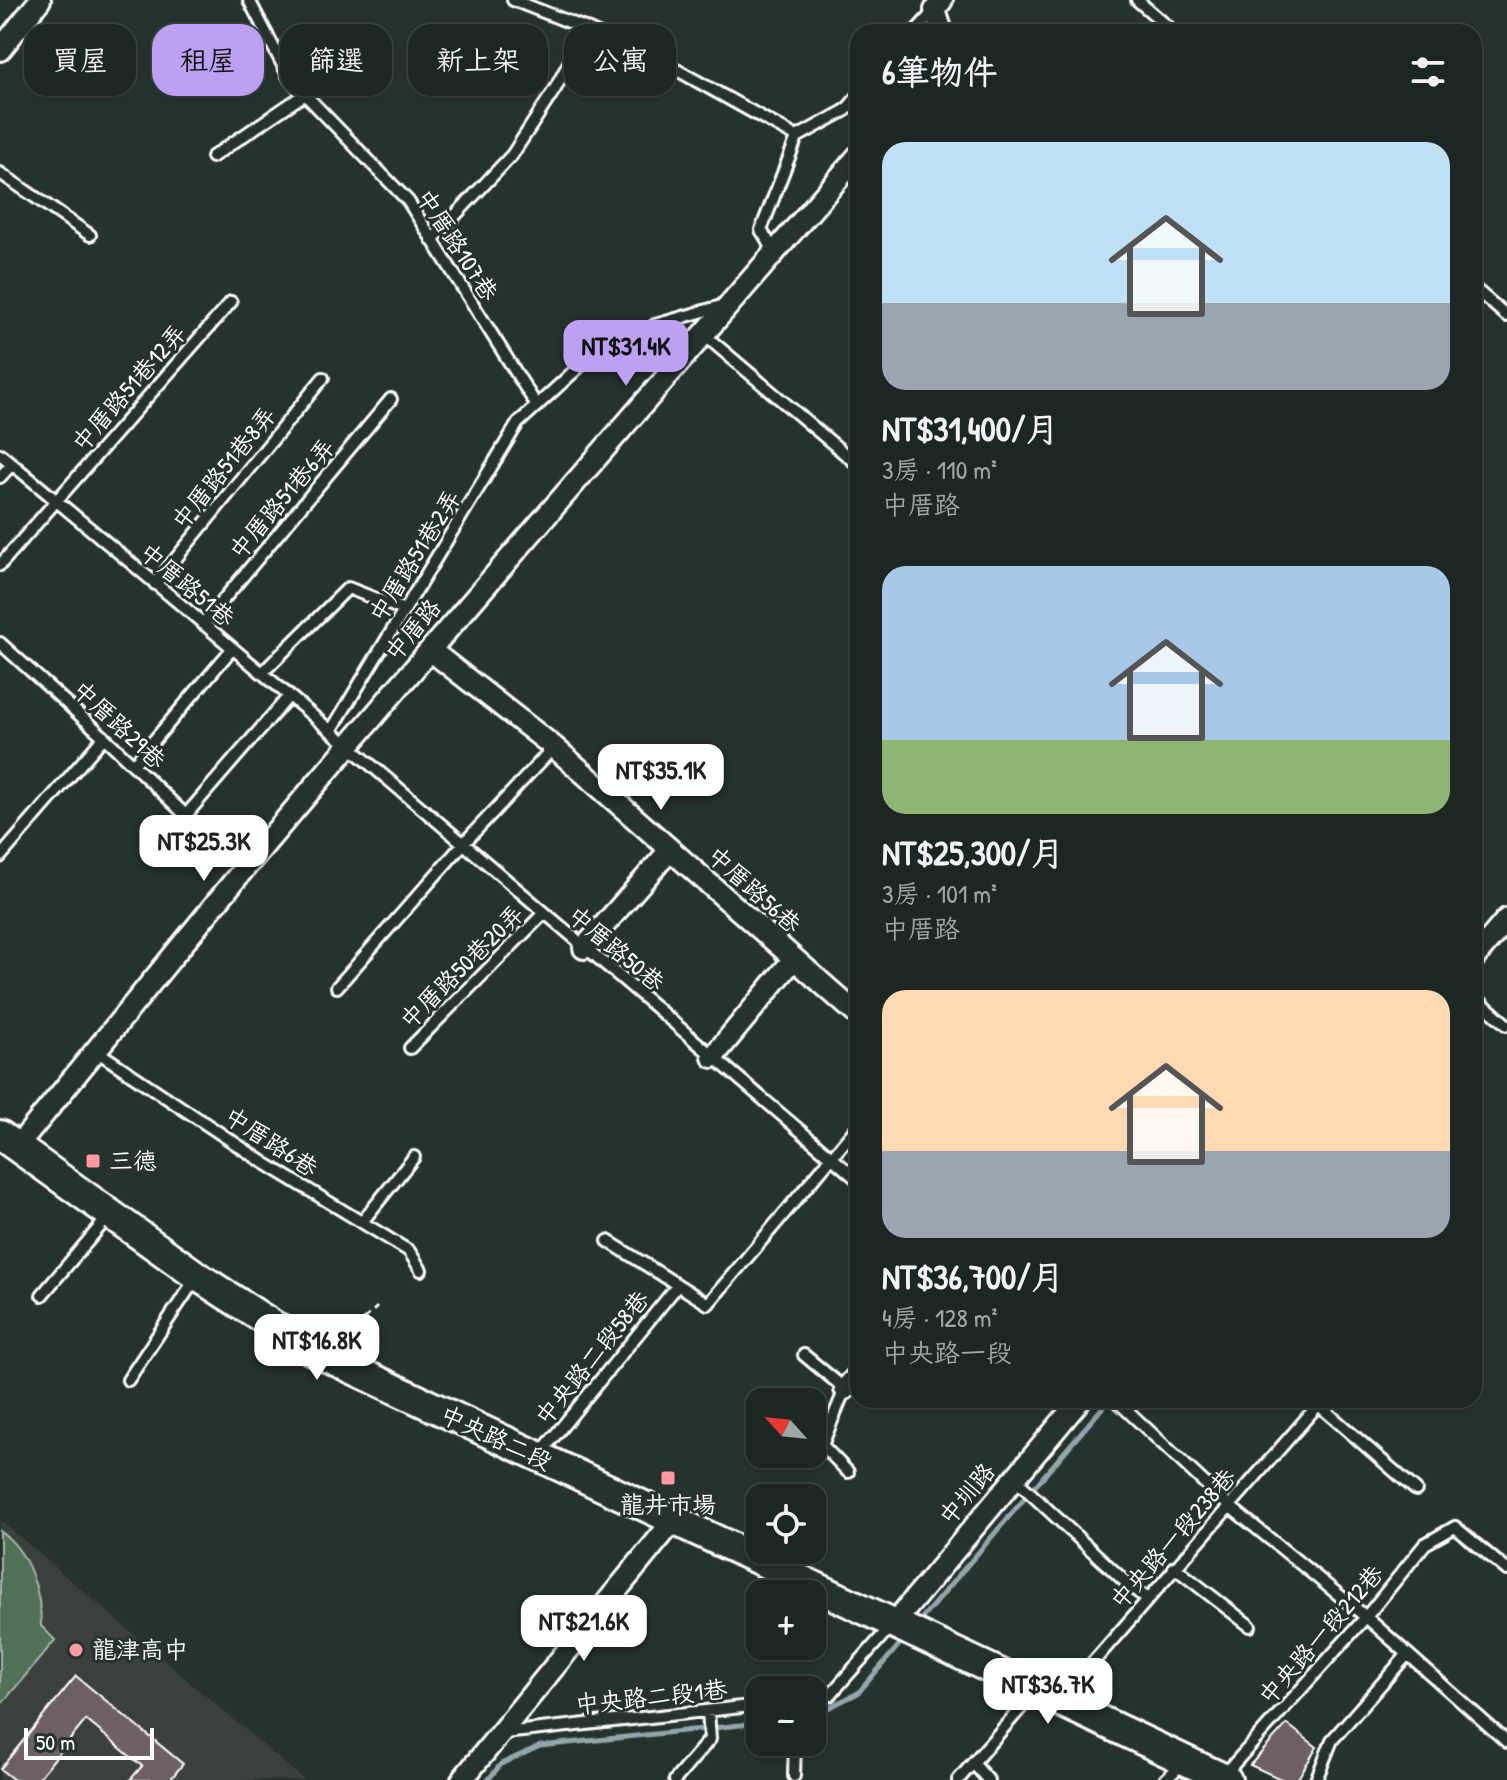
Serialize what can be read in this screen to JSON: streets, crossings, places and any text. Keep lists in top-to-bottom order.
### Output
{
  "streets": {
    "street": [
      "中厝路",
      "中厝路56巷",
      "中央路二段",
      "中圳路"
    ],
    "lane": [
      "中厝路107巷",
      "中厝路51巷12弄",
      "中厝路51巷8弄",
      "中厝路51巷6弄",
      "中厝路51巷2弄",
      "中厝路51巷",
      "中厝路29巷",
      "中厝路50巷",
      "中厝路50巷20弄",
      "中厝路6巷",
      "中央路二段58巷",
      "中央路一段238巷",
      "中央路一段212巷",
      "中央路二段1巷"
    ]
  },
  "crossings": [
    ["中厝路107巷", "中厝路51巷2弄"],
    ["中厝路51巷12弄", "中厝路51巷"],
    ["中厝路51巷8弄", "中厝路51巷"],
    ["中厝路51巷6弄", "中厝路51巷"],
    ["中厝路51巷2弄", "中厝路51巷"],
    ["中厝路51巷2弄", "中厝路"],
    ["中厝路51巷", "中厝路"],
    ["中厝路51巷", "中厝路50巷"],
    ["中厝路", "中厝路29巷"],
    ["中厝路", "中厝路56巷"],
    ["中厝路", "中厝路50巷"],
    ["中厝路", "中厝路6巷"],
    ["中厝路", "中央路二段"],
    ["中厝路50巷", "中厝路50巷20弄"],
    ["中央路二段58巷", "中央路二段"],
    ["中央路二段", "中圳路"],
    ["中央路二段", "中央路一段238巷"],
    ["中央路二段", "中央路一段212巷"]
  ],
  "places": {
    "transit": ["三德", "龍井市場"],
    "other": ["龍津高中"]
  },
  "scale_bar": "50 m",
  "north": "top left",
  "page": {
    "chip": [
      "買屋",
      "租屋",
      "篩選",
      "新上架",
      "公寓"
    ],
    "heading": "6筆物件",
    "list": [
      {
        "name": "NT$31,400/月",
        "note": "3房 · 110 m² · 中厝路"
      },
      {
        "name": "NT$25,300/月",
        "note": "3房 · 101 m² · 中厝路"
      },
      {
        "name": "NT$36,700/月",
        "note": "4房 · 128 m² · 中央路一段"
      }
    ],
    "price": [
      "NT$31.4K",
      "NT$35.1K",
      "NT$25.3K",
      "NT$16.8K",
      "NT$21.6K",
      "NT$36.7K"
    ],
    "map_buttons": ["+", "−"],
    "scale": "50 m"
  }
}
